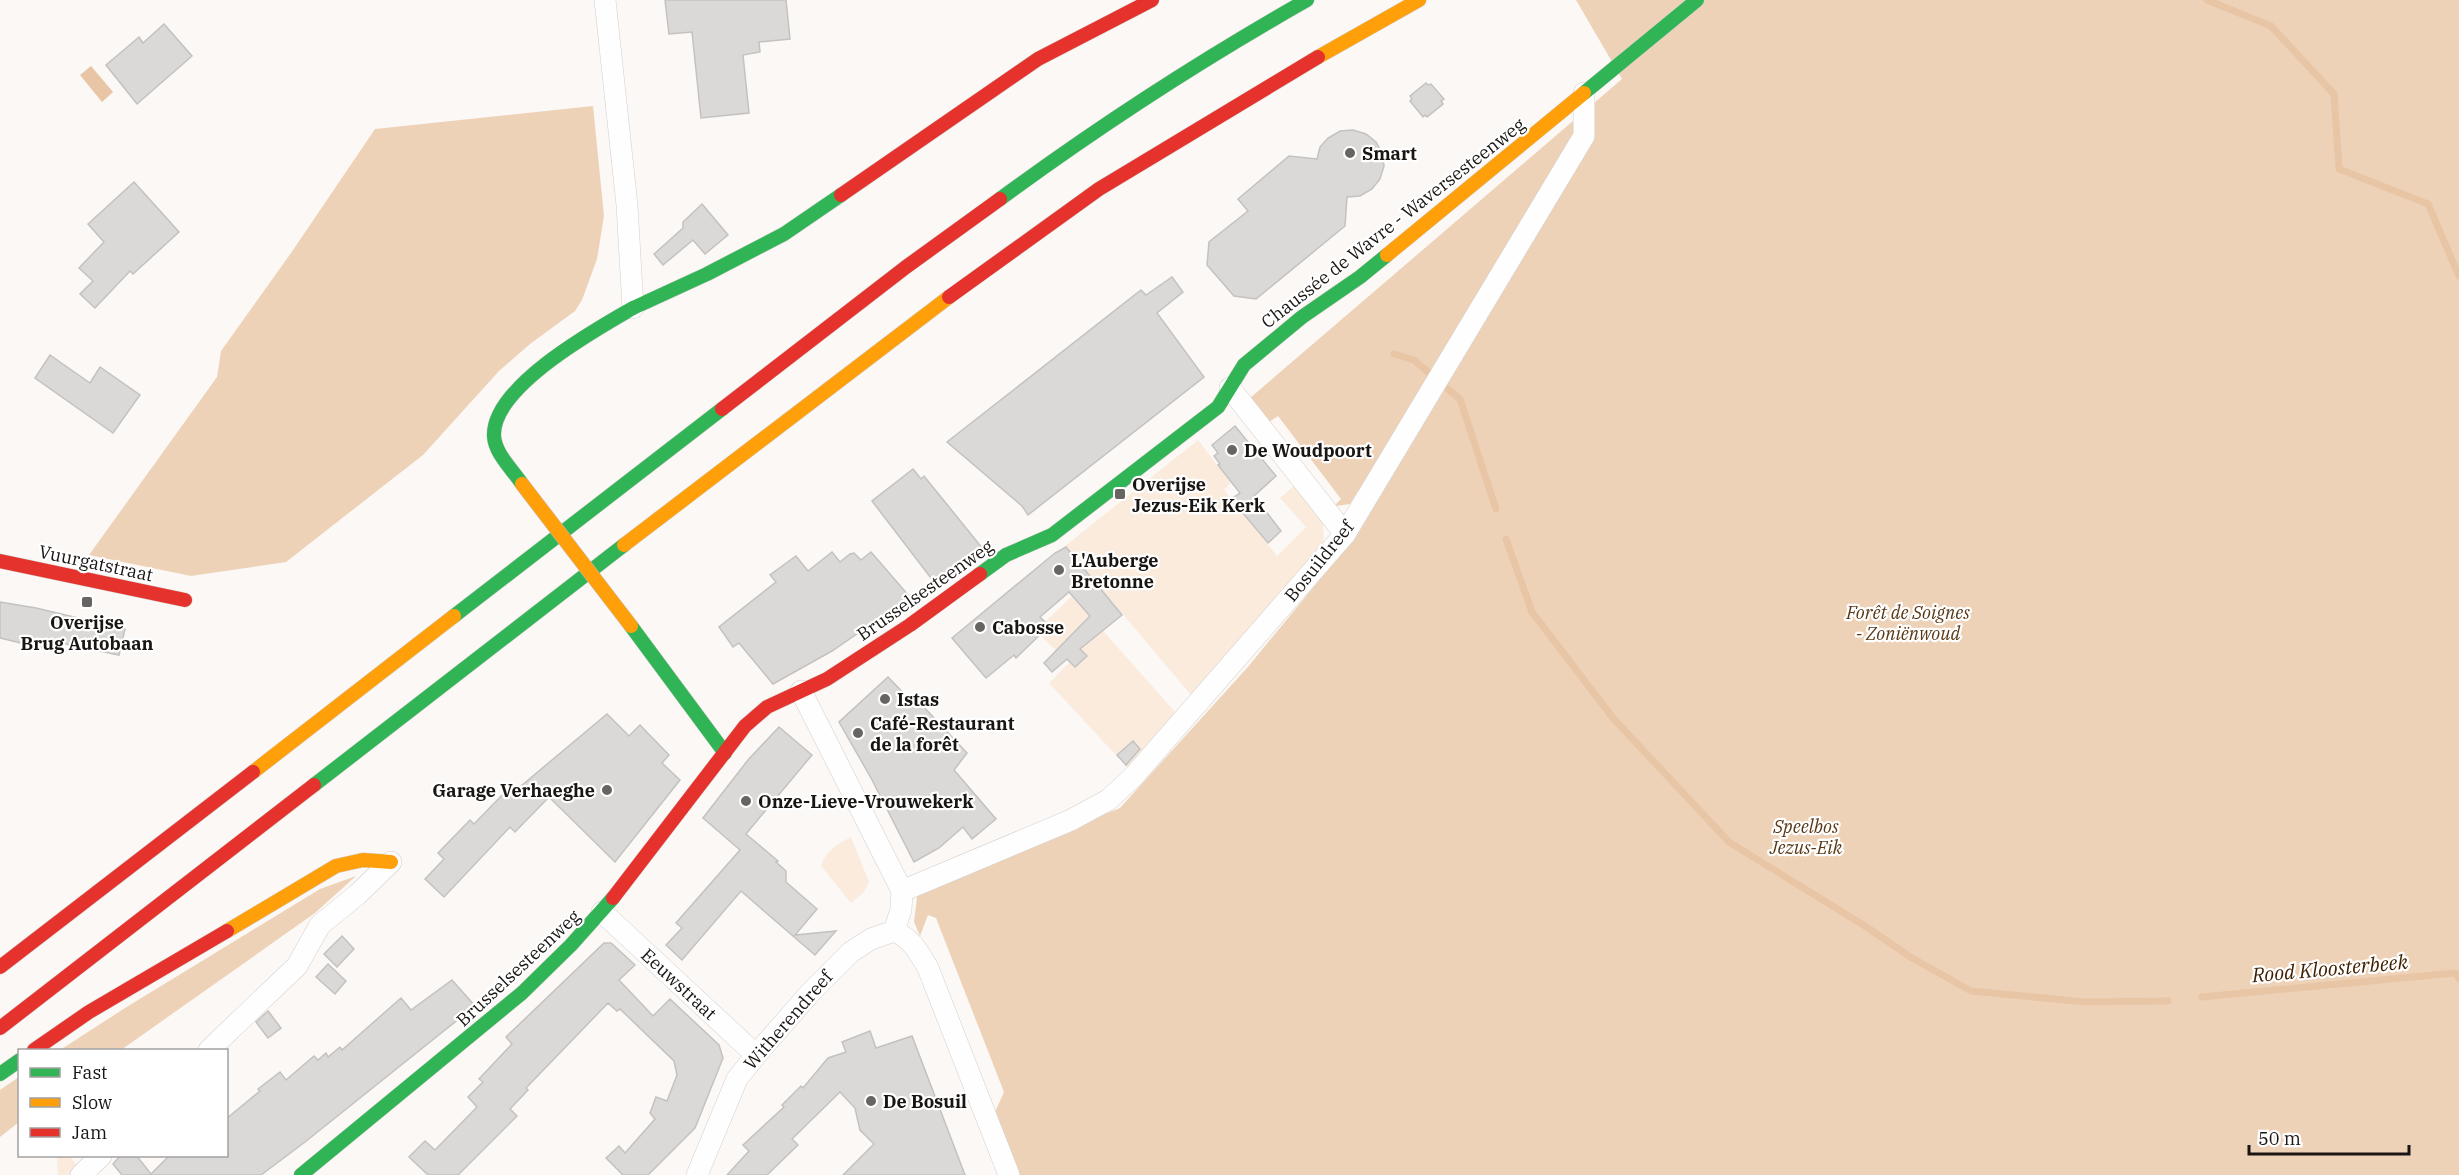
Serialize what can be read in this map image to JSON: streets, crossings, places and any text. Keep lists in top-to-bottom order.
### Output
{
  "streets": {
    "main road": ["Chaussée de Wavre - Waversesteenweg", "Vuurgatstraat", "Brusselsesteenweg"],
    "street": ["Bosuildreef", "Eeuwstraat", "Witherendreef"]
  },
  "crossings": [
    ["Chaussée de Wavre - Waversesteenweg", "Bosuildreef"],
    ["Chaussée de Wavre - Waversesteenweg", "Brusselsesteenweg"],
    ["Brusselsesteenweg", "Eeuwstraat"],
    ["Eeuwstraat", "Witherendreef"]
  ],
  "water": ["Rood Kloosterbeek"],
  "parks": ["Forêt de Soignes - Zoniënwoud", "Speelbos Jezus-Eik"],
  "places": {
    "other": [
      "Smart",
      "De Woudpoort",
      "L'Auberge Bretonne",
      "Cabosse",
      "Istas",
      "Café-Restaurant de la forêt",
      "Garage Verhaeghe",
      "Onze-Lieve-Vrouwekerk",
      "De Bosuil"
    ],
    "transit": ["Overijse Jezus-Eik Kerk", "Overijse Brug Autobaan"]
  },
  "legend": ["Fast", "Slow", "Jam"],
  "scale_bar": "50 m"
}
